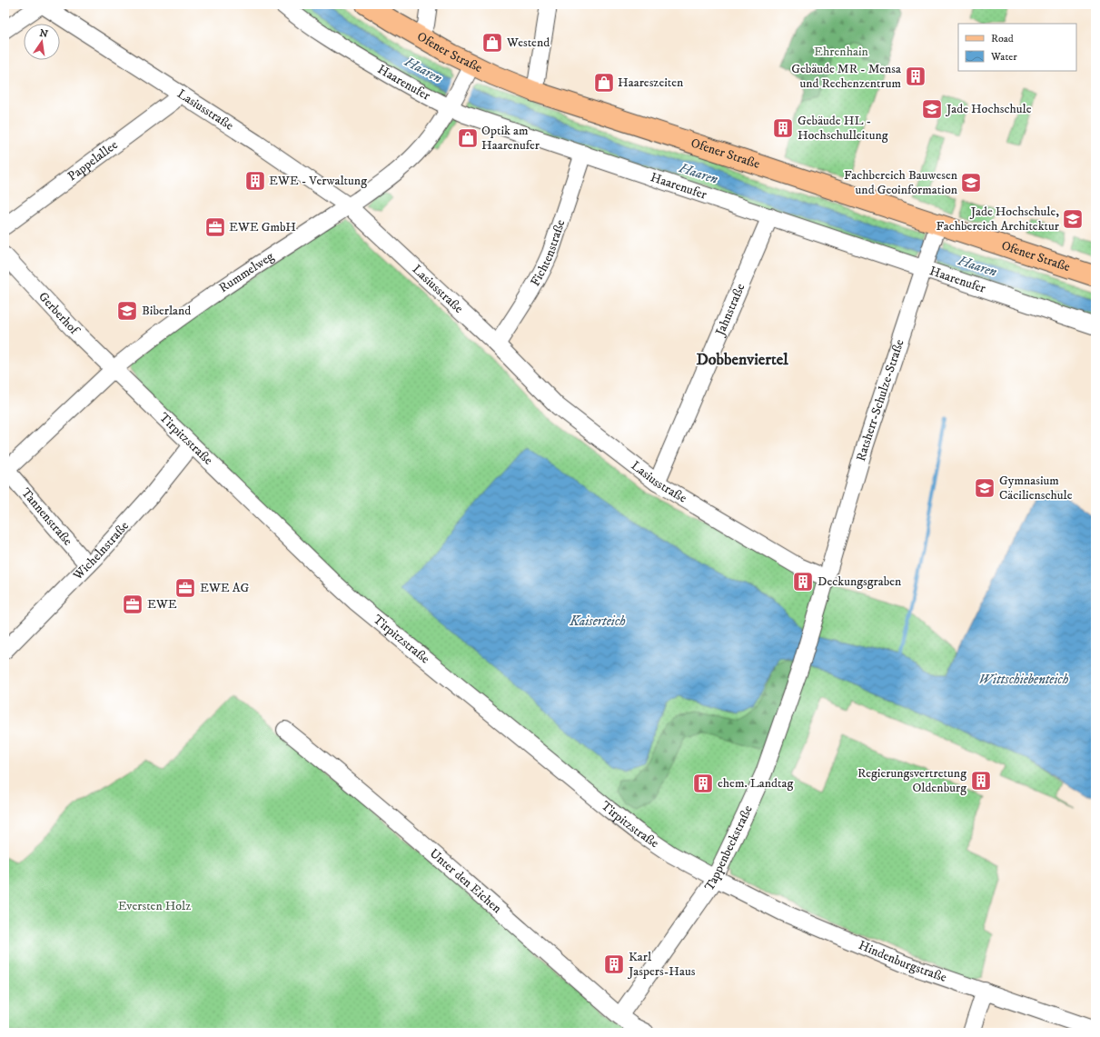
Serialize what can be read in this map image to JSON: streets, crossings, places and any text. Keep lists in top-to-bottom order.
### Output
{
  "streets": {
    "main road": ["Ofener Straße"],
    "street": [
      "Haarenufer",
      "Lasiusstraße",
      "Pappelallee",
      "Fichtenstraße",
      "Rummelweg",
      "Jahnstraße",
      "Gerberhof",
      "Ratsherr-Schulze-Straße",
      "Tirpitzstraße",
      "Tannenstraße",
      "Wichelnstraße",
      "Tappenbeckstraße",
      "Unter den Eichen",
      "Hindenburgstraße"
    ]
  },
  "crossings": [
    ["Ofener Straße", "Rummelweg"],
    ["Ofener Straße", "Ratsherr-Schulze-Straße"],
    ["Haarenufer", "Fichtenstraße"],
    ["Haarenufer", "Rummelweg"],
    ["Haarenufer", "Jahnstraße"],
    ["Haarenufer", "Ratsherr-Schulze-Straße"],
    ["Lasiusstraße", "Pappelallee"],
    ["Lasiusstraße", "Fichtenstraße"],
    ["Lasiusstraße", "Rummelweg"],
    ["Lasiusstraße", "Jahnstraße"],
    ["Lasiusstraße", "Ratsherr-Schulze-Straße"],
    ["Lasiusstraße", "Tappenbeckstraße"],
    ["Rummelweg", "Gerberhof"],
    ["Rummelweg", "Tirpitzstraße"],
    ["Rummelweg", "Tannenstraße"],
    ["Gerberhof", "Tirpitzstraße"],
    ["Ratsherr-Schulze-Straße", "Tappenbeckstraße"],
    ["Tirpitzstraße", "Wichelnstraße"],
    ["Tirpitzstraße", "Tappenbeckstraße"],
    ["Tirpitzstraße", "Hindenburgstraße"],
    ["Tannenstraße", "Wichelnstraße"],
    ["Tappenbeckstraße", "Unter den Eichen"],
    ["Tappenbeckstraße", "Hindenburgstraße"]
  ],
  "districts": ["Dobbenviertel"],
  "water": ["Haaren", "Kaiserteich", "Wittschiebenteich"],
  "parks": ["Ehrenhain", "Eversten Holz"],
  "places": {
    "shop": ["Westend", "Haareszeiten", "Optik am Haarenufer"],
    "building": [
      "Gebäude MR - Mensa und Rechenzentrum",
      "Gebäude HL - Hochschulleitung",
      "EWE - Verwaltung",
      "Deckungsgraben",
      "Regierungsvertretung Oldenburg",
      "ehem. Landtag",
      "Karl Jaspers-Haus"
    ],
    "school or university": [
      "Jade Hochschule",
      "Fachbereich Bauwesen und Geoinformation",
      "Jade Hochschule, Fachbereich Architektur",
      "Biberland",
      "Gymnasium Cäcilienschule"
    ],
    "office": ["EWE GmbH", "EWE AG", "EWE"]
  },
  "legend": ["Road", "Water"],
  "north": "top"
}
